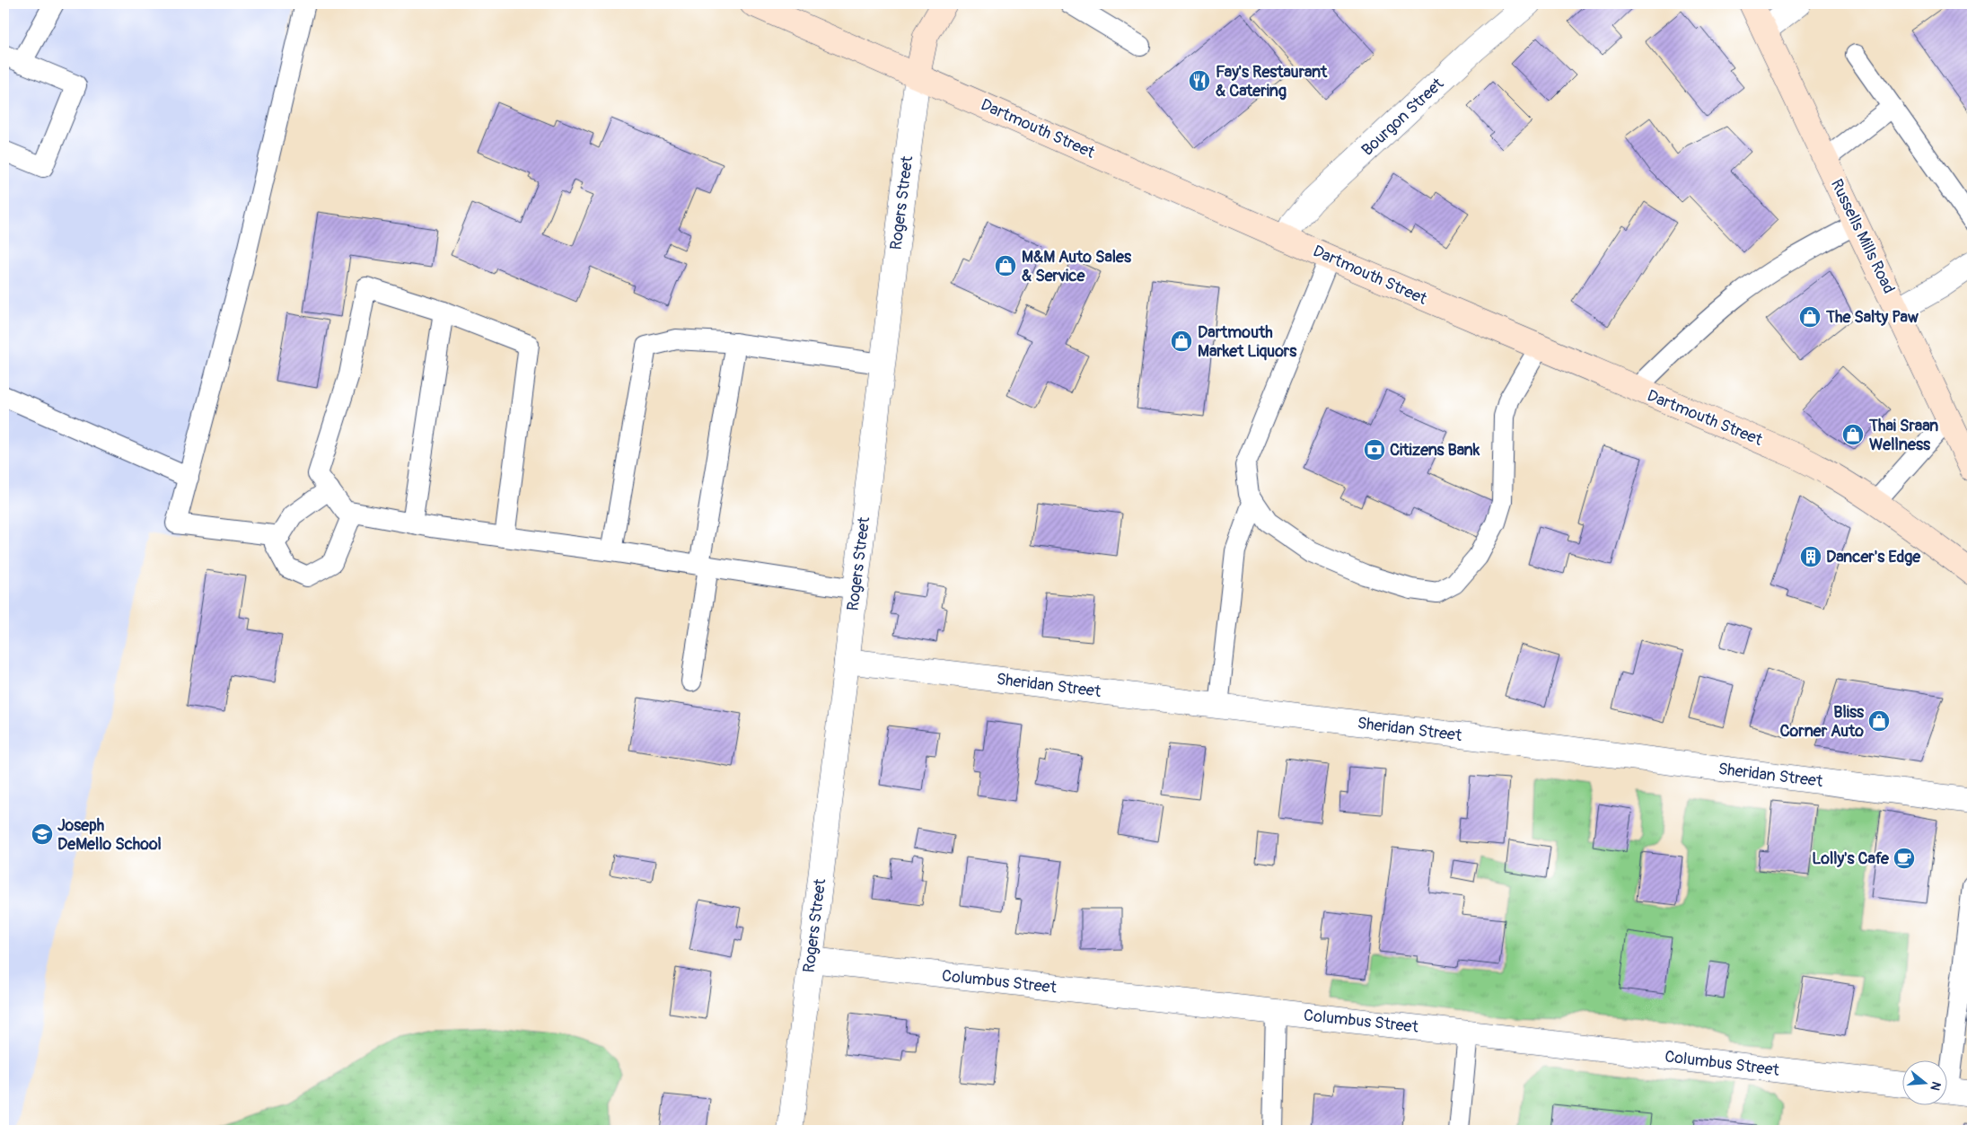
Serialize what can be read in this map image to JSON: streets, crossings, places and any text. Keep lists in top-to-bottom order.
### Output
{
  "streets": {
    "main road": ["Dartmouth Street", "Rogers Street", "Russells Mills Road"],
    "street": ["Bourgon Street", "Sheridan Street", "Columbus Street"]
  },
  "crossings": [
    ["Bourgon Street", "Dartmouth Street"],
    ["Dartmouth Street", "Rogers Street"],
    ["Rogers Street", "Sheridan Street"],
    ["Rogers Street", "Columbus Street"]
  ],
  "places": {
    "restaurant": ["Fay's Restaurant & Catering"],
    "shop": [
      "M&M Auto Sales & Service",
      "The Salty Paw",
      "Dartmouth Market Liquors",
      "Thai Sraan Wellness",
      "Bliss Corner Auto"
    ],
    "bank": ["Citizens Bank"],
    "building": ["Dancer's Edge"],
    "school or university": ["Joseph DeMello School"],
    "cafe": ["Lolly's Cafe"]
  },
  "north": "right"
}
